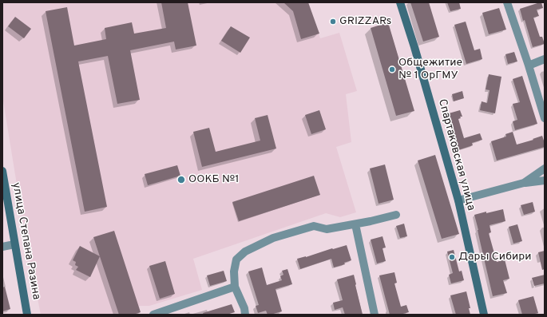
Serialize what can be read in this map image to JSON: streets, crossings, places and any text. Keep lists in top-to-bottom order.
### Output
{
  "streets": {
    "street": ["Спартаковская улица", "улица Степана Разина"]
  },
  "places": [
    "GRIZZARs",
    "Общежитие № 1 ОрГМУ",
    "ООКБ №1",
    "Дары Сибири"
  ]
}
